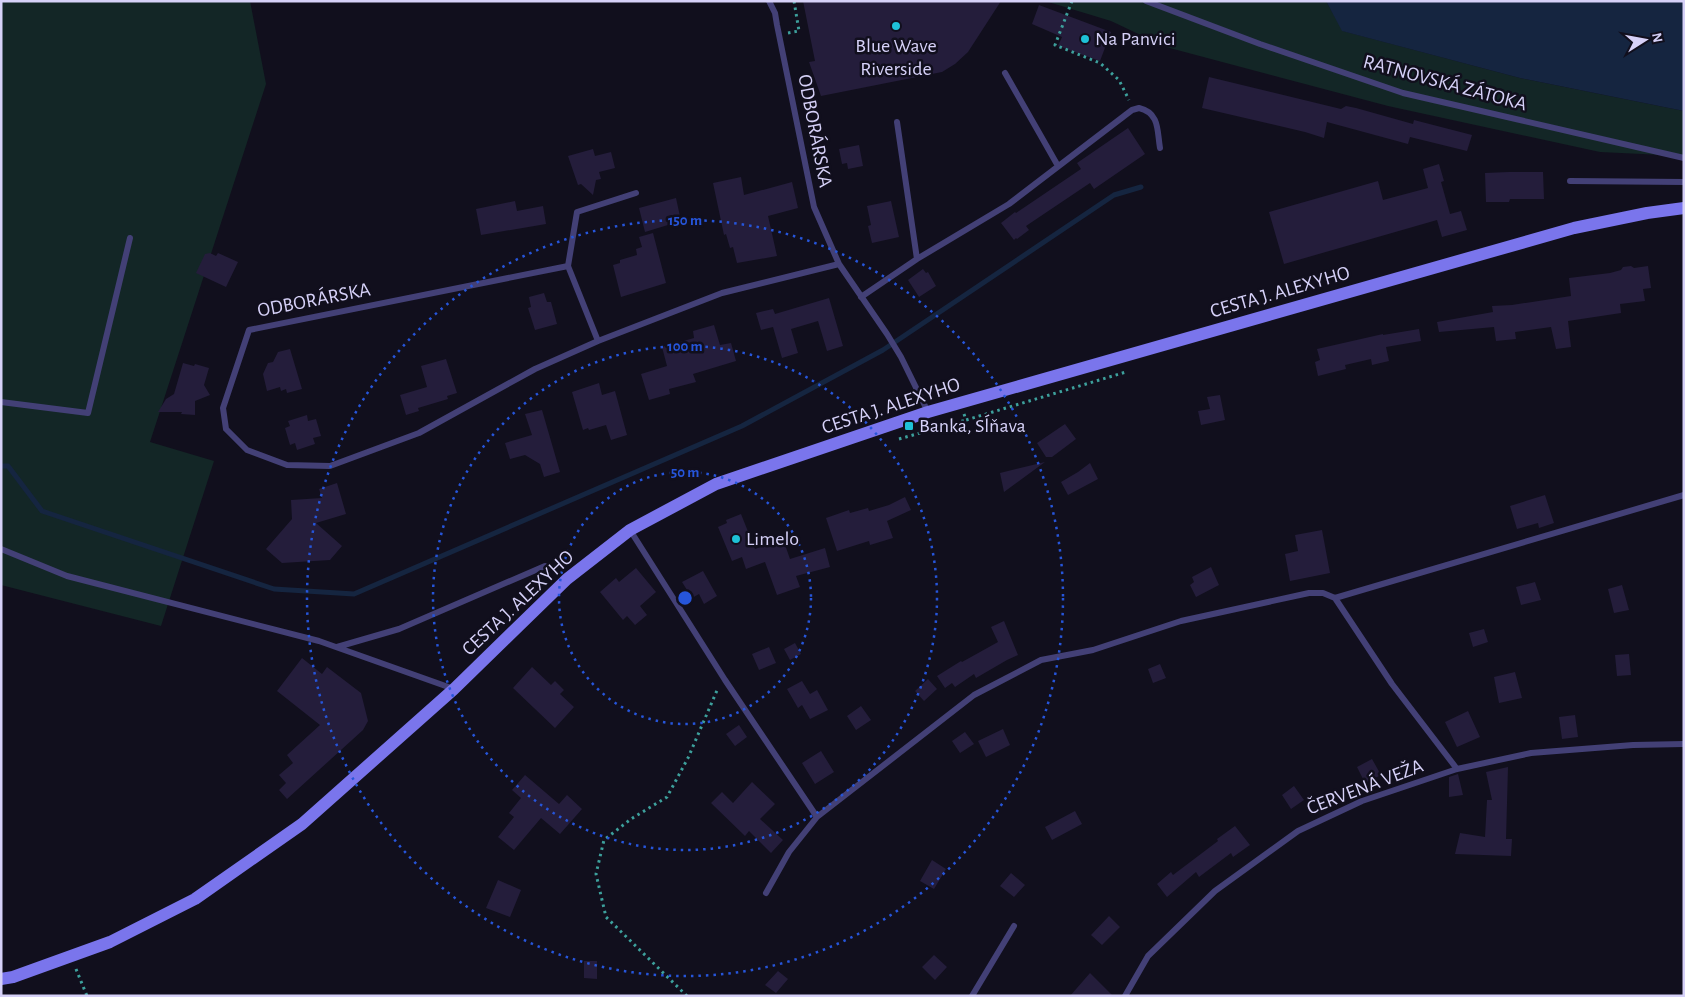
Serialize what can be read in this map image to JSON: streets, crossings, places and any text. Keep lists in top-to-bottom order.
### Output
{
  "streets": {
    "main road": ["CESTA J. ALEXYHO"],
    "lane": ["RATNOVSKÁ ZÁTOKA", "ODBORÁRSKA", "ČERVENÁ VEŽA"]
  },
  "crossings": [
    ["ODBORÁRSKA", "CESTA J. ALEXYHO"]
  ],
  "places": {
    "other": ["Blue Wave Riverside", "Na Panvici", "Limelo"],
    "transit": ["Banka, Sĺňava"]
  },
  "north": "right",
  "rings": ["150 m", "100 m", "50 m"]
}
